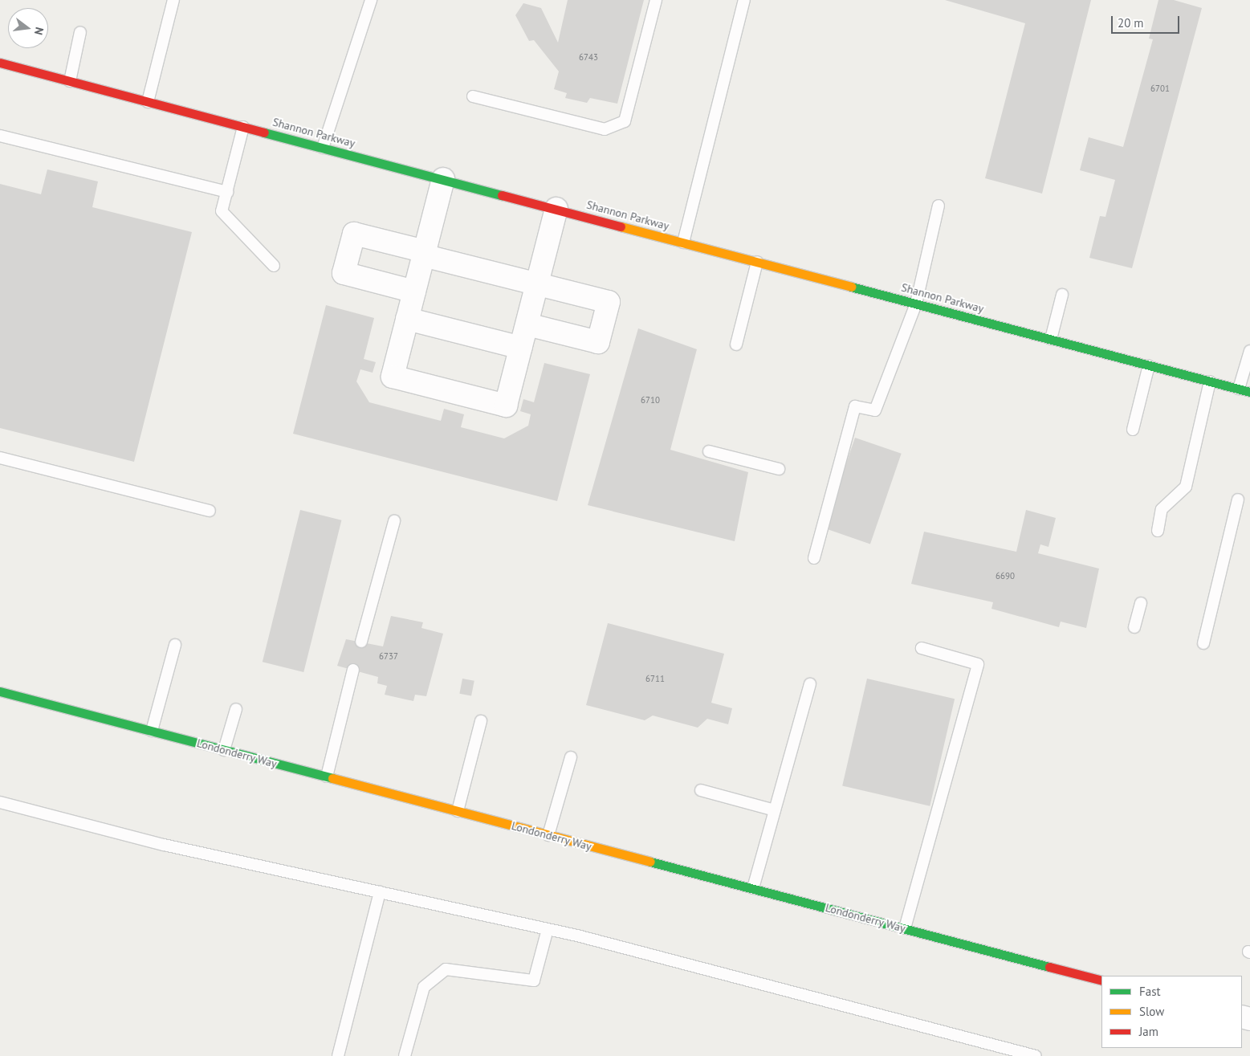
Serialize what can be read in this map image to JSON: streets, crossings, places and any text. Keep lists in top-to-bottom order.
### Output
{
  "streets": {
    "street": ["Shannon Parkway", "Londonderry Way"]
  },
  "house_numbers": [
    "6743",
    "6701",
    "6710",
    "6690",
    "6737",
    "6711"
  ],
  "legend": ["Fast", "Slow", "Jam"],
  "scale_bar": "20 m",
  "north": "right"
}
